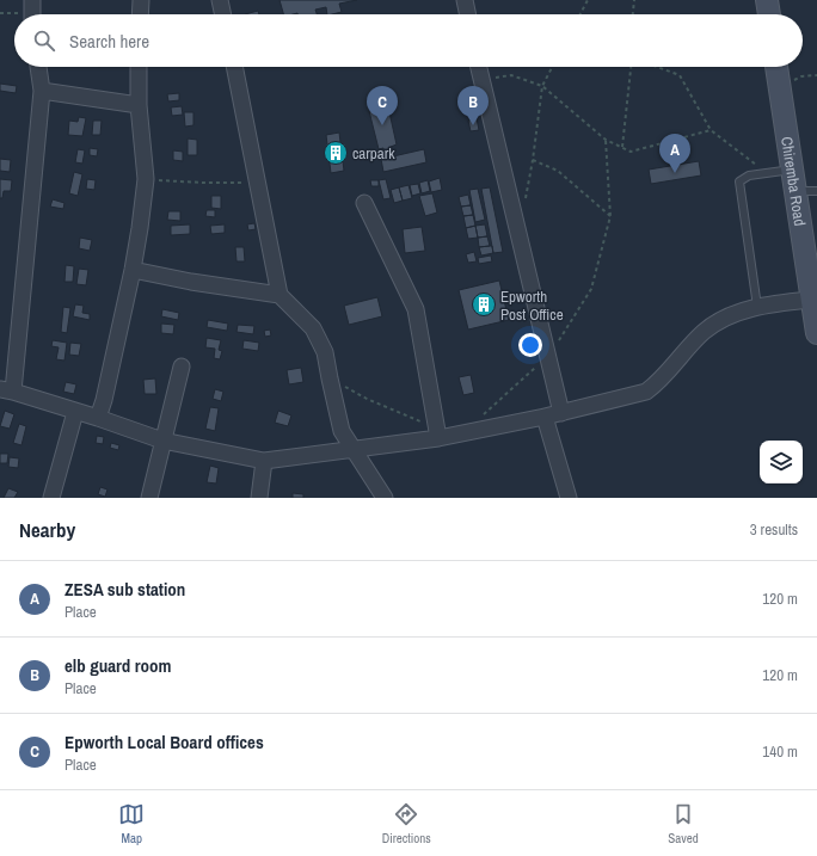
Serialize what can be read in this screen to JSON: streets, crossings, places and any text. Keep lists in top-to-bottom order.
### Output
{
  "streets": {
    "main road": ["Chiremba Road"]
  },
  "places": {
    "building": ["carpark", "Epworth Post Office"]
  },
  "page": {
    "search": "Search here",
    "pins": ["B", "C", "A"],
    "heading": ["Nearby", "3 results"],
    "list": [
      {
        "mark": "A",
        "name": "ZESA sub station",
        "note": "Place",
        "value": "120 m"
      },
      {
        "mark": "B",
        "name": "elb guard room",
        "note": "Place",
        "value": "120 m"
      },
      {
        "mark": "C",
        "name": "Epworth Local Board offices",
        "note": "Place",
        "value": "140 m"
      }
    ],
    "nav": ["Map", "Directions", "Saved"]
  }
}
